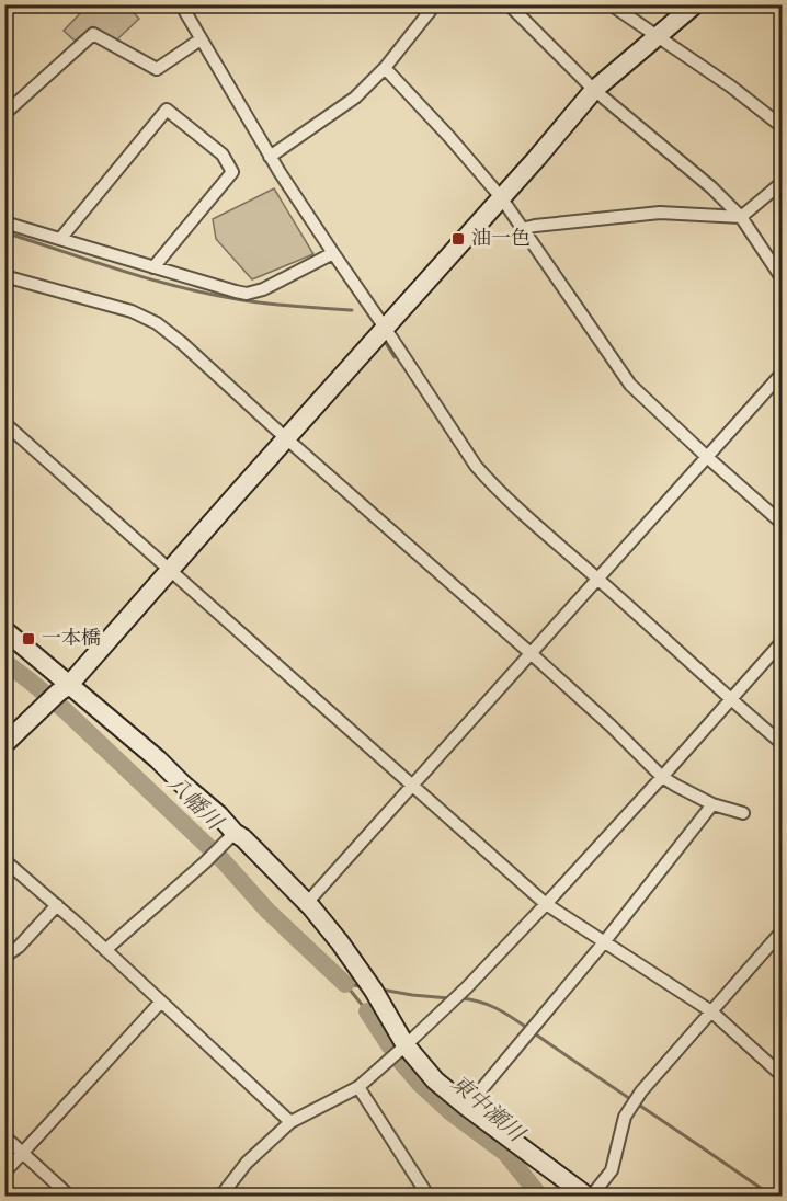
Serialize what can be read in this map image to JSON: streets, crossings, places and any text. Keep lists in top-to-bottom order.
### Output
{
  "water": ["八幡川", "東中瀬川"],
  "places": {
    "transit": ["油一色", "一本橋"]
  }
}
